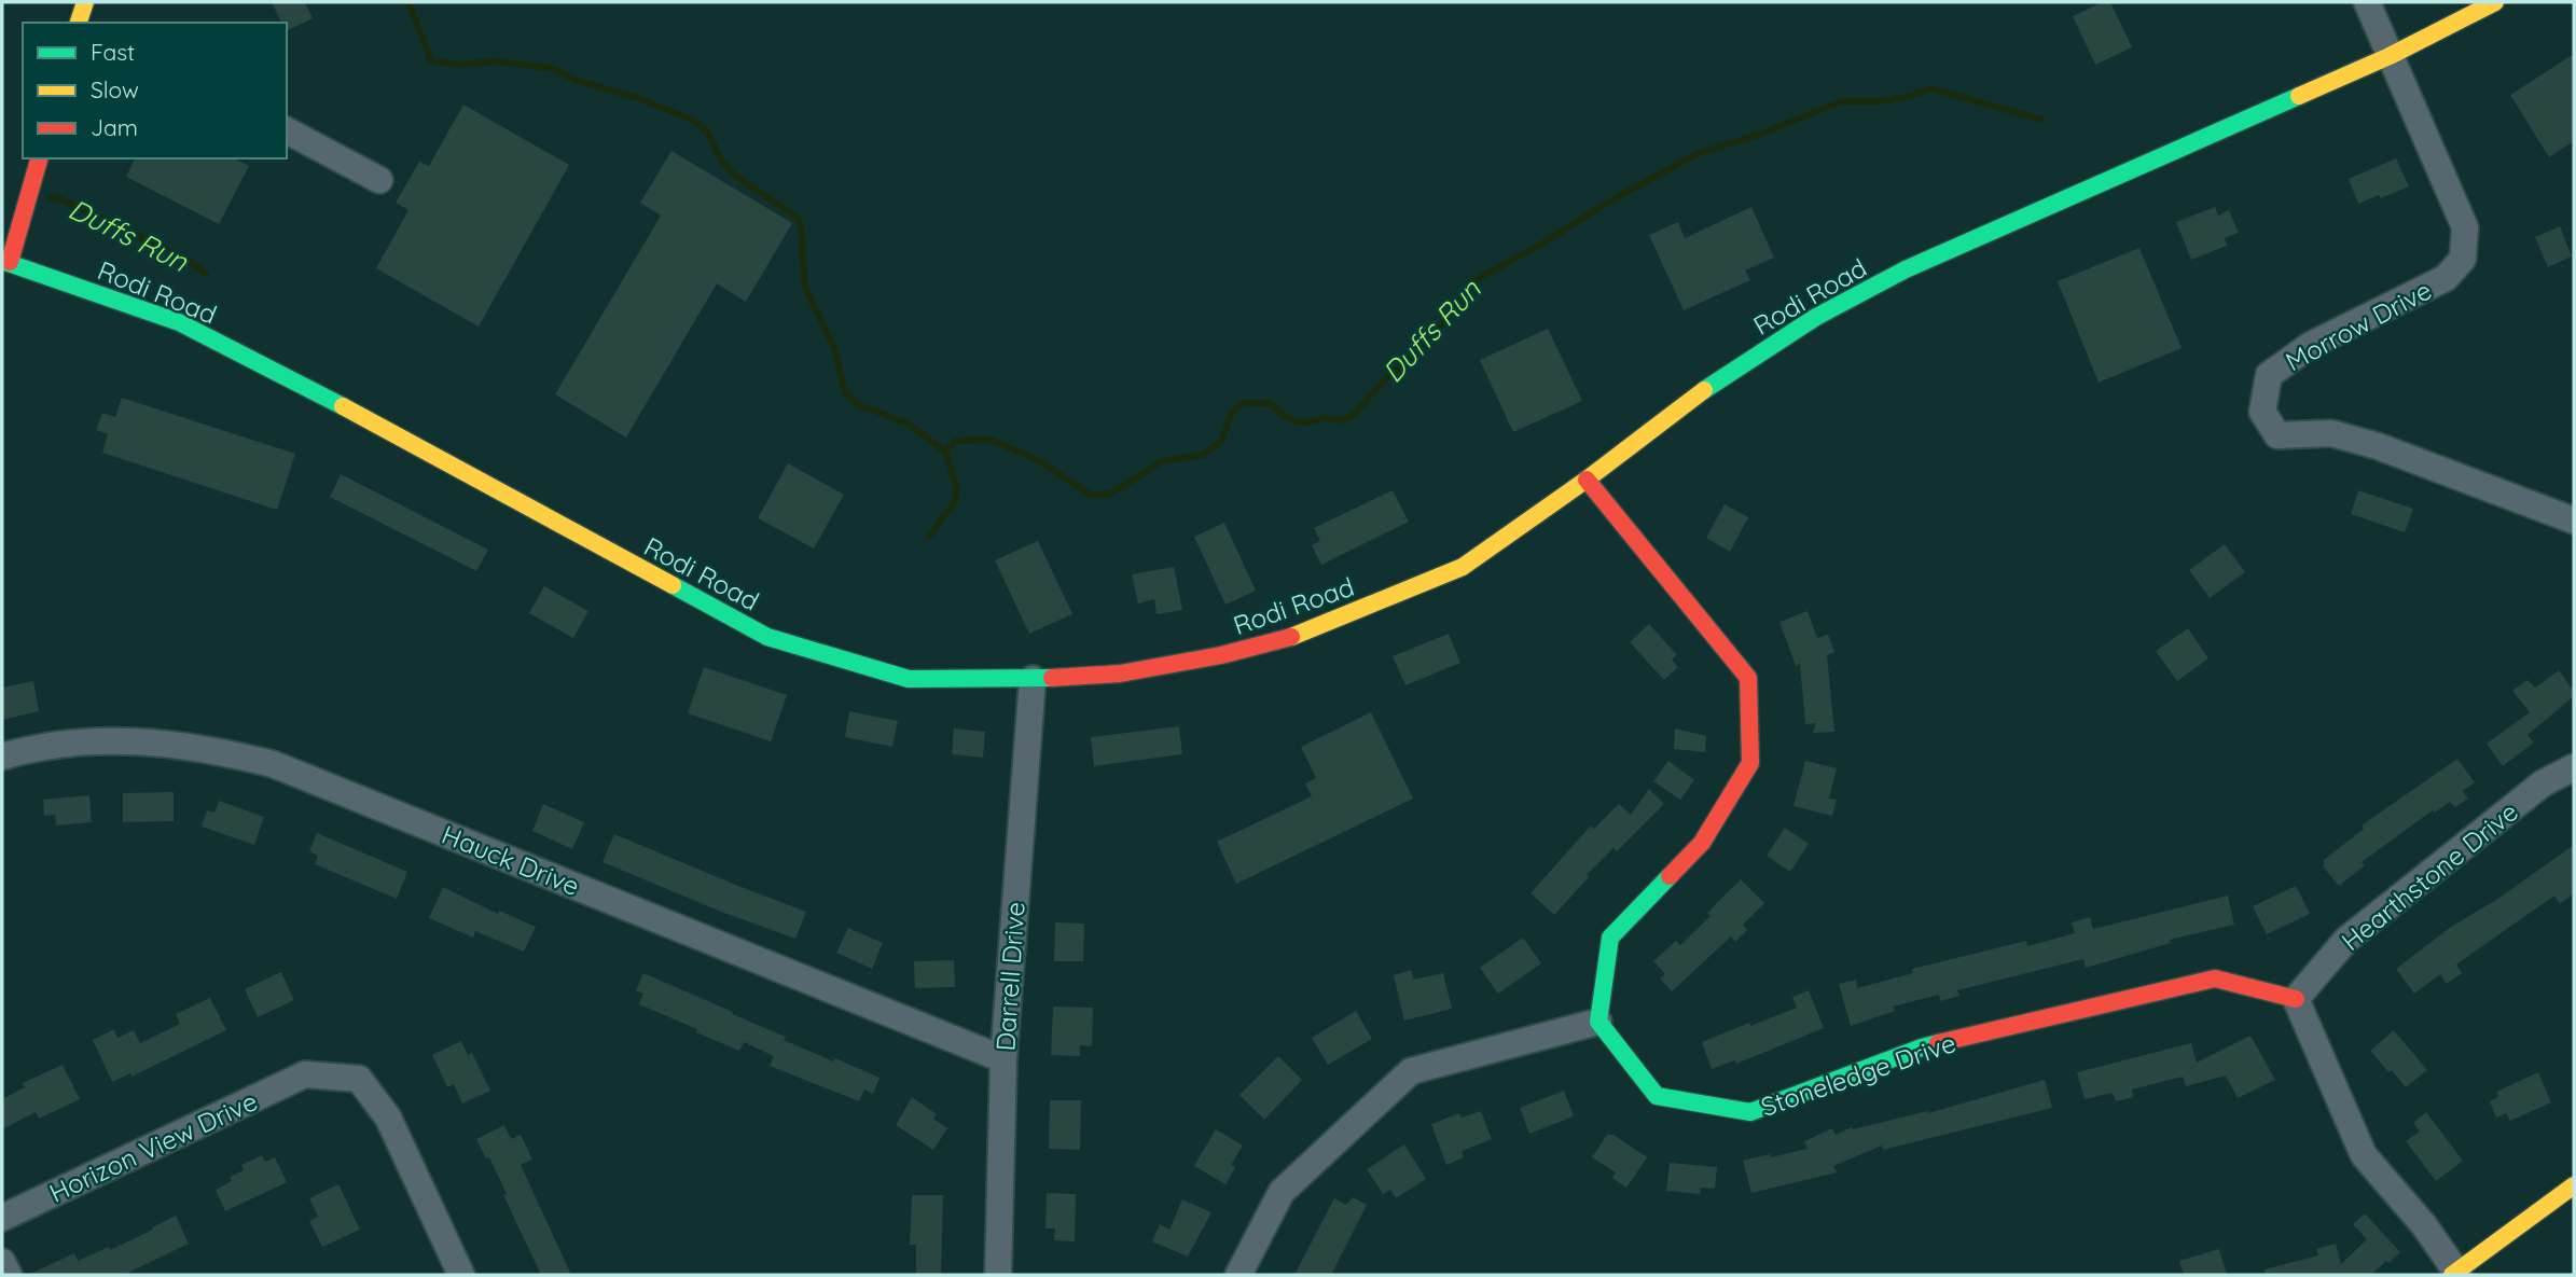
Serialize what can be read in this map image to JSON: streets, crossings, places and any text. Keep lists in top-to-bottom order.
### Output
{
  "streets": {
    "main road": ["Rodi Road", "Stoneledge Drive"],
    "street": [
      "Morrow Drive",
      "Hauck Drive",
      "Hearthstone Drive",
      "Darrell Drive",
      "Horizon View Drive"
    ]
  },
  "crossings": [
    ["Rodi Road", "Morrow Drive"],
    ["Rodi Road", "Darrell Drive"],
    ["Hauck Drive", "Darrell Drive"],
    ["Hearthstone Drive", "Stoneledge Drive"]
  ],
  "water": ["Duffs Run"],
  "legend": ["Fast", "Slow", "Jam"]
}
